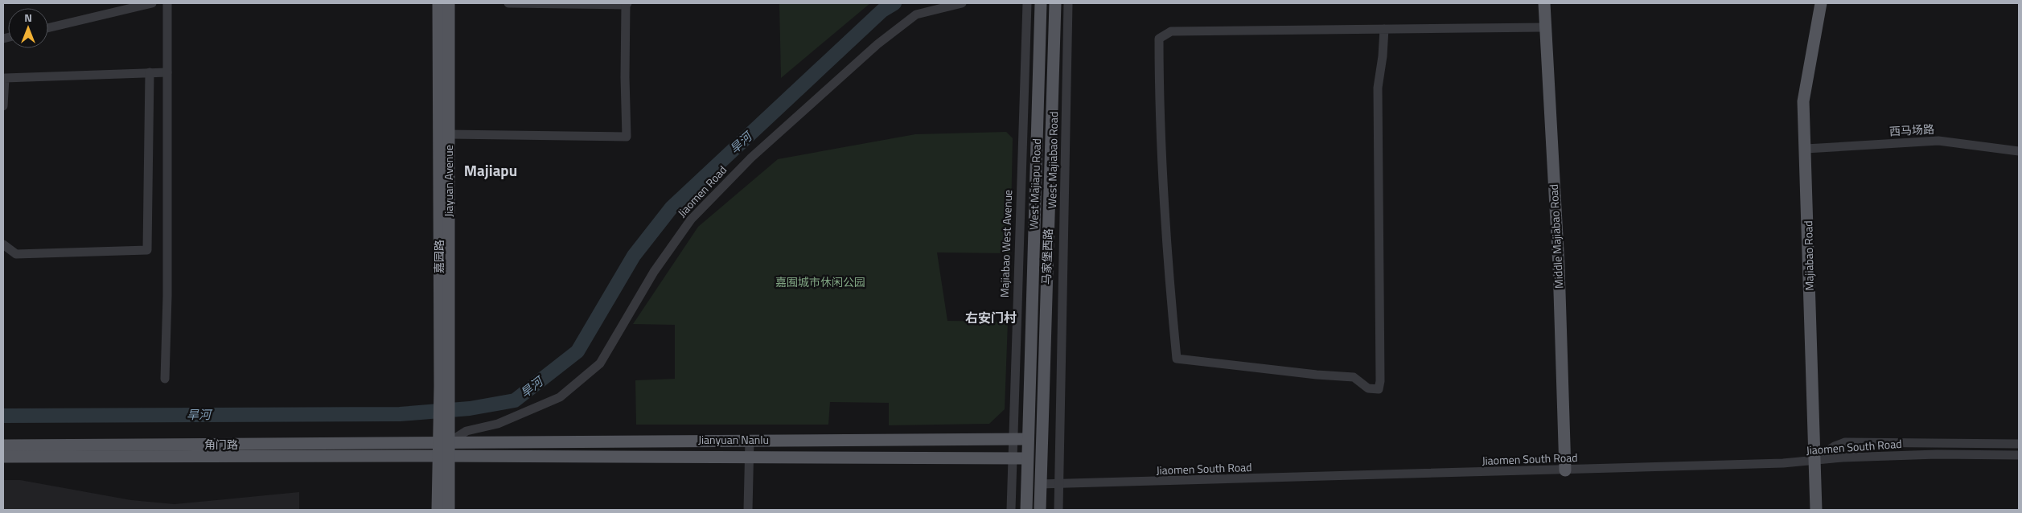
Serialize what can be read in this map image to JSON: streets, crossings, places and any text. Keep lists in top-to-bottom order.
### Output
{
  "streets": {
    "main road": [
      "Jiayuan Avenue",
      "West Majiapu Road",
      "Middle Majiabao Road",
      "Majiabao Road",
      "嘉园路",
      "马家堡西路",
      "Jianyuan Nanlu",
      "角门路"
    ],
    "street": [
      "西马场路",
      "West Majiabao Road",
      "Jiaomen Road",
      "Majiabao West Avenue",
      "Jiaomen South Road"
    ]
  },
  "crossings": [
    ["西马场路", "Majiabao Road"],
    ["West Majiabao Road", "Jiaomen South Road"],
    ["Jiayuan Avenue", "Jiaomen Road"],
    ["Jiayuan Avenue", "嘉园路"],
    ["Jiayuan Avenue", "Jianyuan Nanlu"],
    ["Jiayuan Avenue", "角门路"],
    ["West Majiapu Road", "Jianyuan Nanlu"],
    ["Jiaomen Road", "Jianyuan Nanlu"],
    ["Jiaomen Road", "角门路"],
    ["Middle Majiabao Road", "Jiaomen South Road"],
    ["Majiabao West Avenue", "Jianyuan Nanlu"],
    ["Majiabao Road", "Jiaomen South Road"],
    ["马家堡西路", "Jiaomen South Road"],
    ["Jianyuan Nanlu", "角门路"]
  ],
  "districts": ["Majiapu", "右安门村"],
  "water": ["旱河"],
  "parks": ["嘉囿城市休闲公园"],
  "north": "top"
}
